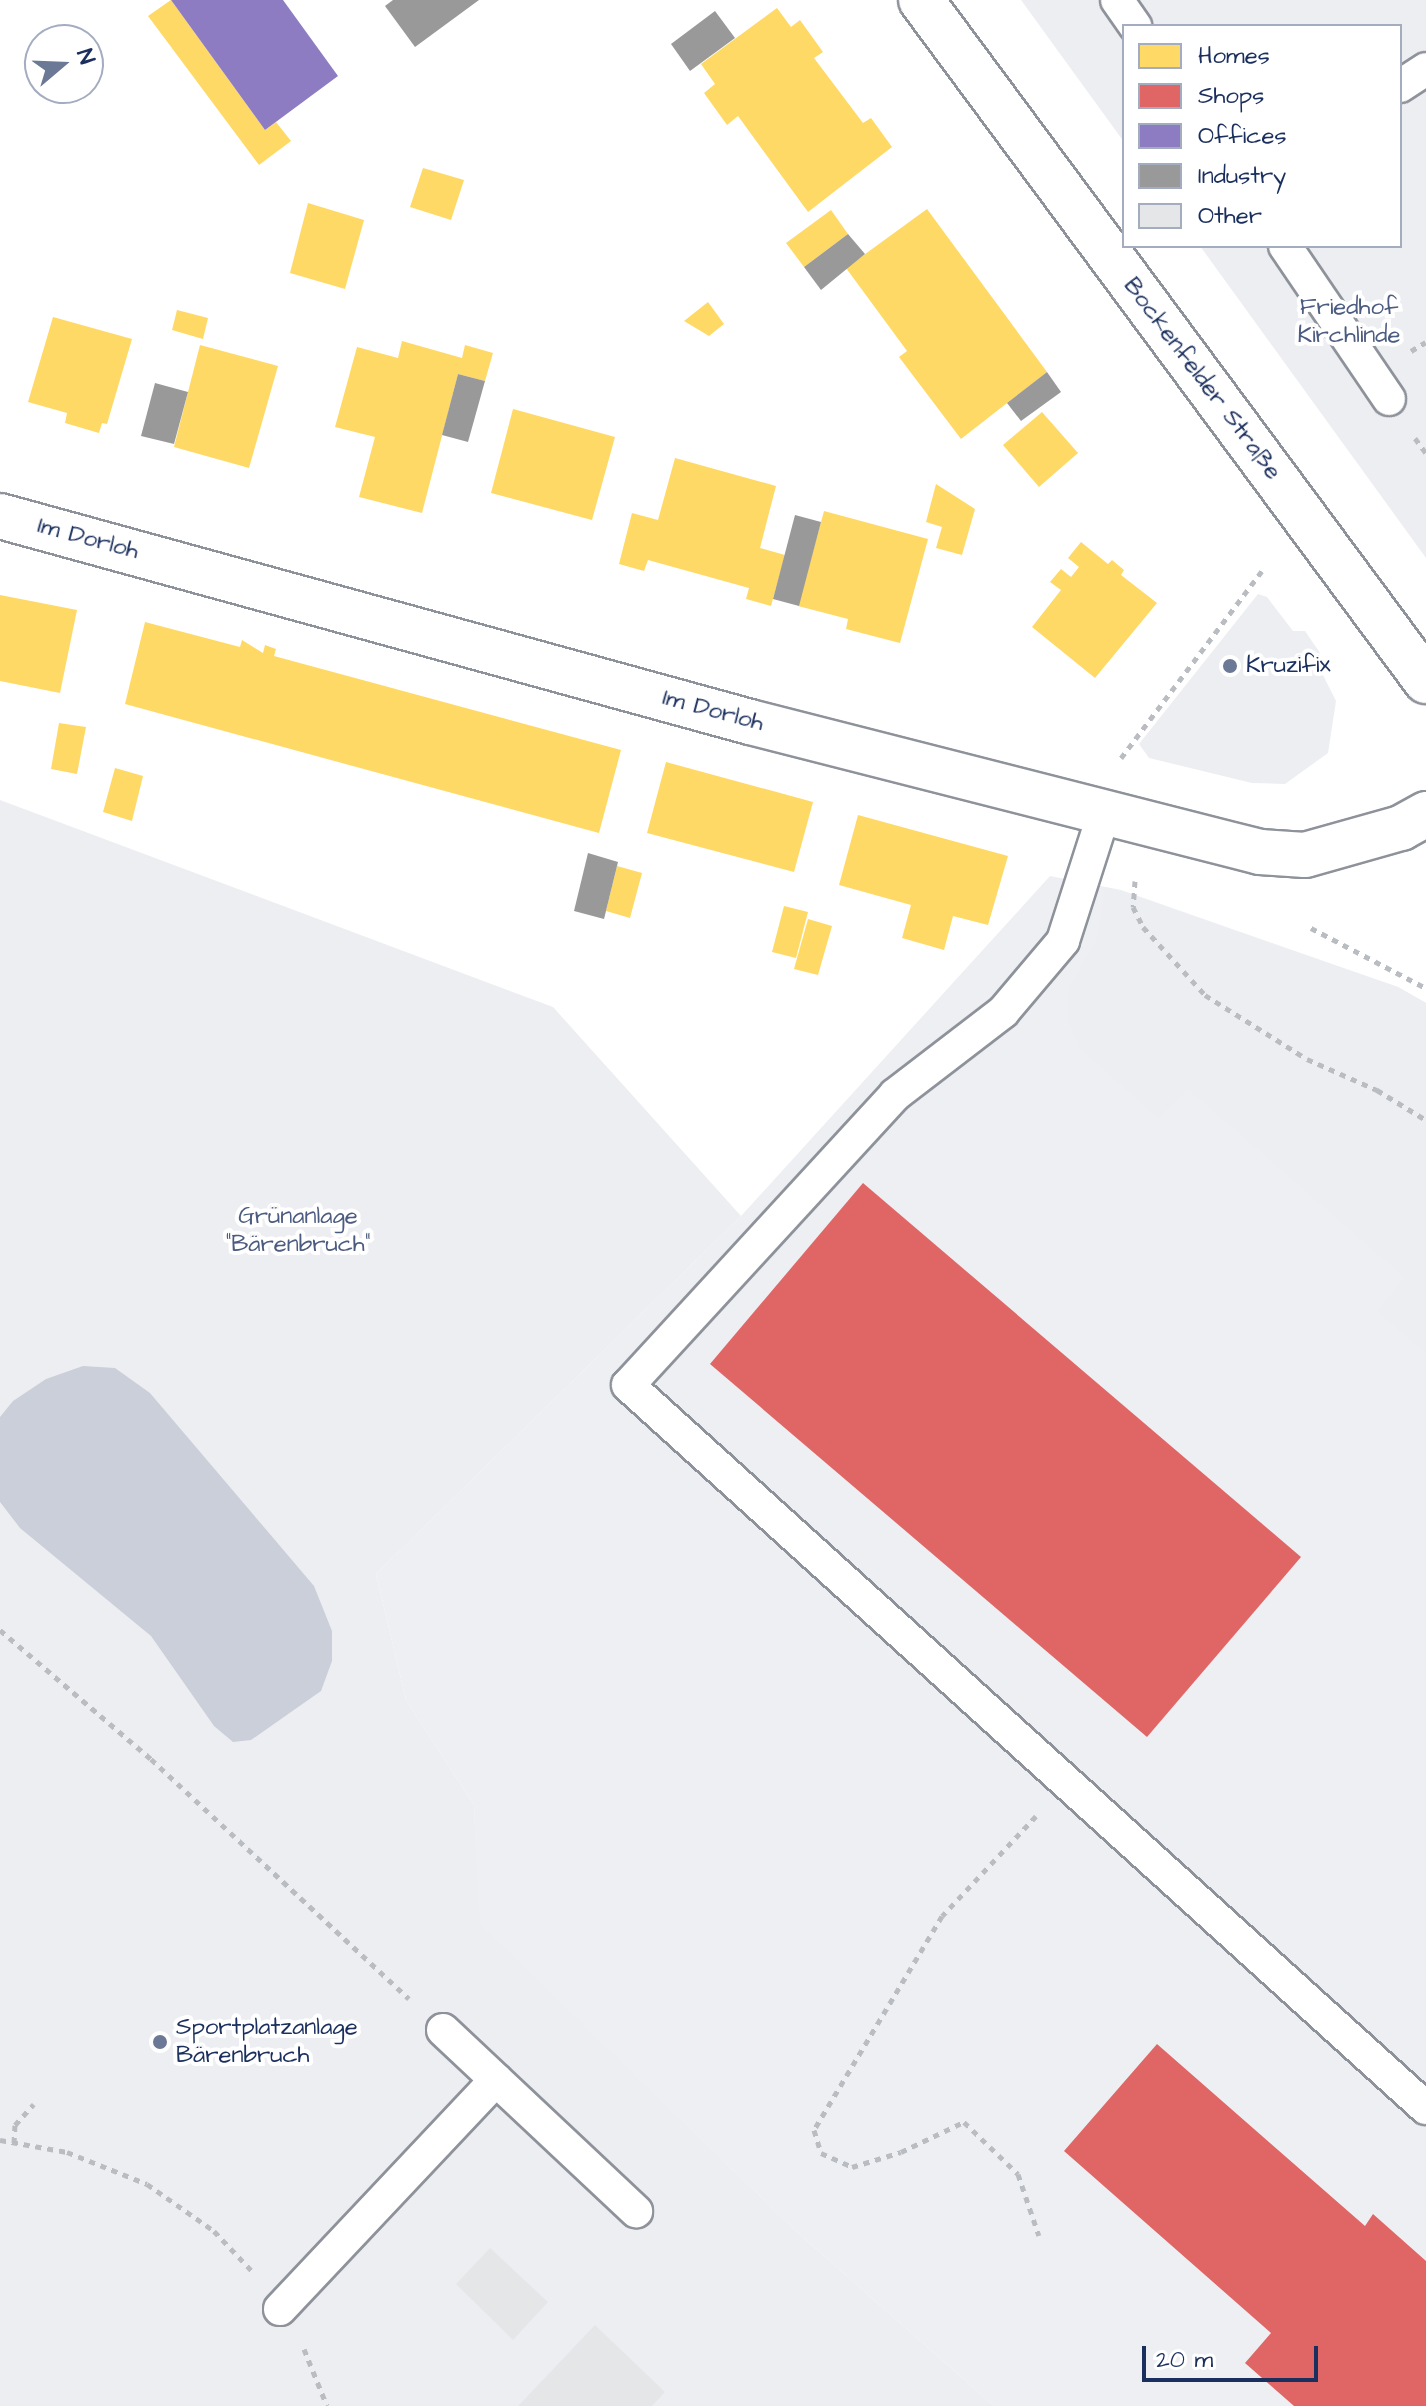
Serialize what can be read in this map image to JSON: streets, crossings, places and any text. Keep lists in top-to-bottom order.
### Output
{
  "streets": {
    "street": ["Bockenfelder Straße", "Im Dorloh"]
  },
  "parks": ["Friedhof Kirchlinde", "Grünanlage \"Bärenbruch\""],
  "places": ["Kruzifix", "Sportplatzanlage Bärenbruch"],
  "legend": [
    "Homes",
    "Shops",
    "Offices",
    "Industry",
    "Other"
  ],
  "scale_bar": "20 m",
  "north": "right"
}
